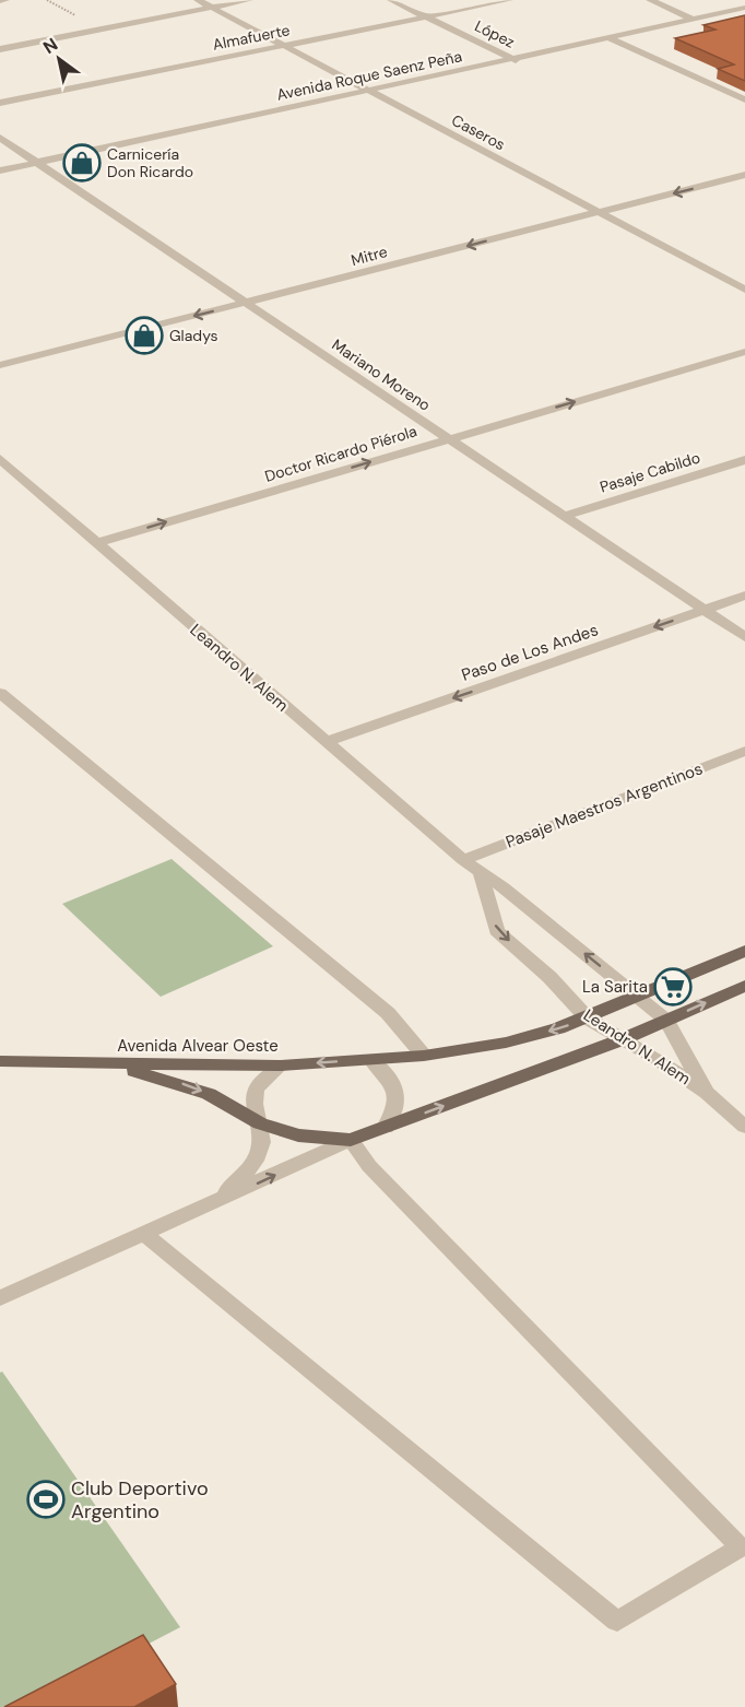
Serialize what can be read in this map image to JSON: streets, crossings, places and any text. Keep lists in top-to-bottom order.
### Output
{
  "streets": {
    "main road": ["Avenida Alvear Oeste"],
    "street": [
      "López",
      "Almafuerte",
      "Avenida Roque Saenz Peña",
      "Caseros",
      "Mitre",
      "Mariano Moreno",
      "Doctor Ricardo Piérola",
      "Pasaje Cabildo",
      "Paso de Los Andes",
      "Leandro N. Alem",
      "Pasaje Maestros Argentinos"
    ]
  },
  "crossings": [
    ["López", "Almafuerte"],
    ["López", "Avenida Roque Saenz Peña"],
    ["Almafuerte", "Caseros"],
    ["Avenida Roque Saenz Peña", "Caseros"],
    ["Avenida Roque Saenz Peña", "Mariano Moreno"],
    ["Caseros", "Mitre"],
    ["Mitre", "Mariano Moreno"],
    ["Mariano Moreno", "Doctor Ricardo Piérola"],
    ["Mariano Moreno", "Pasaje Cabildo"],
    ["Mariano Moreno", "Paso de Los Andes"],
    ["Doctor Ricardo Piérola", "Leandro N. Alem"],
    ["Paso de Los Andes", "Leandro N. Alem"],
    ["Leandro N. Alem", "Pasaje Maestros Argentinos"],
    ["Leandro N. Alem", "Avenida Alvear Oeste"]
  ],
  "one_way": ["Mitre", "Doctor Ricardo Piérola", "Paso de Los Andes"],
  "places": {
    "shop": ["Carnicería Don Ricardo", "Gladys"],
    "supermarket": ["La Sarita"],
    "sports": ["Club Deportivo Argentino"]
  },
  "north": "top left"
}
